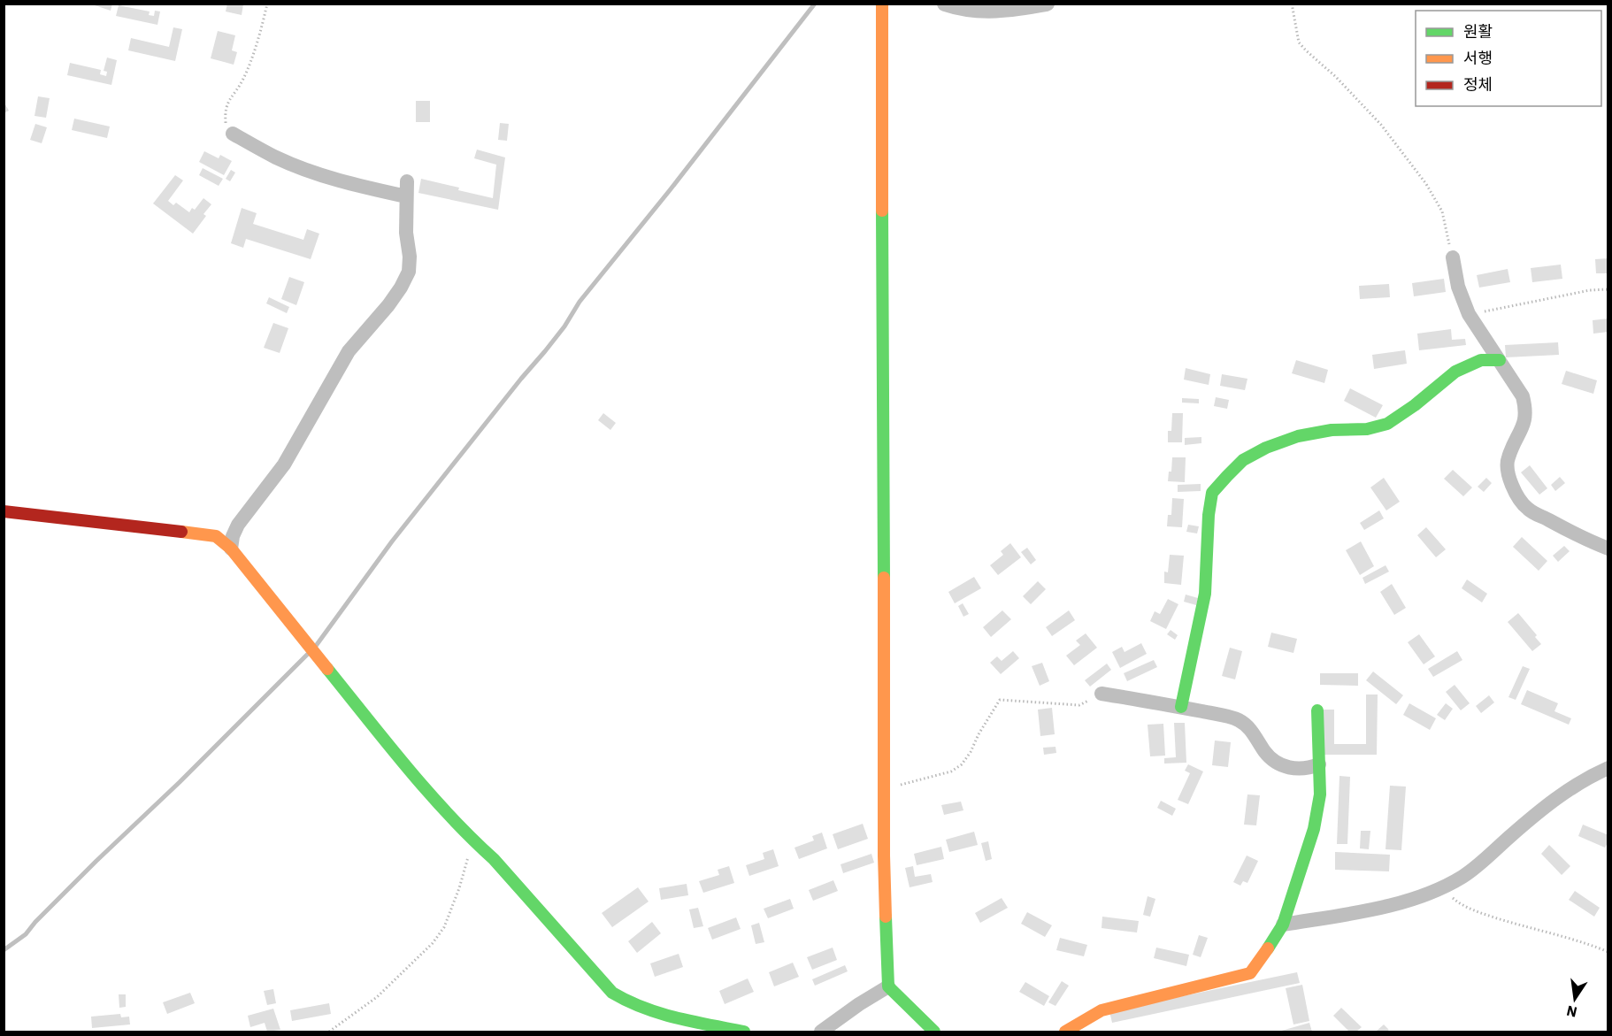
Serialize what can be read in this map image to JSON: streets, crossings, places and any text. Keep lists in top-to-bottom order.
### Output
{
  "legend": ["원활", "서행", "정체"],
  "north": "bottom"
}
